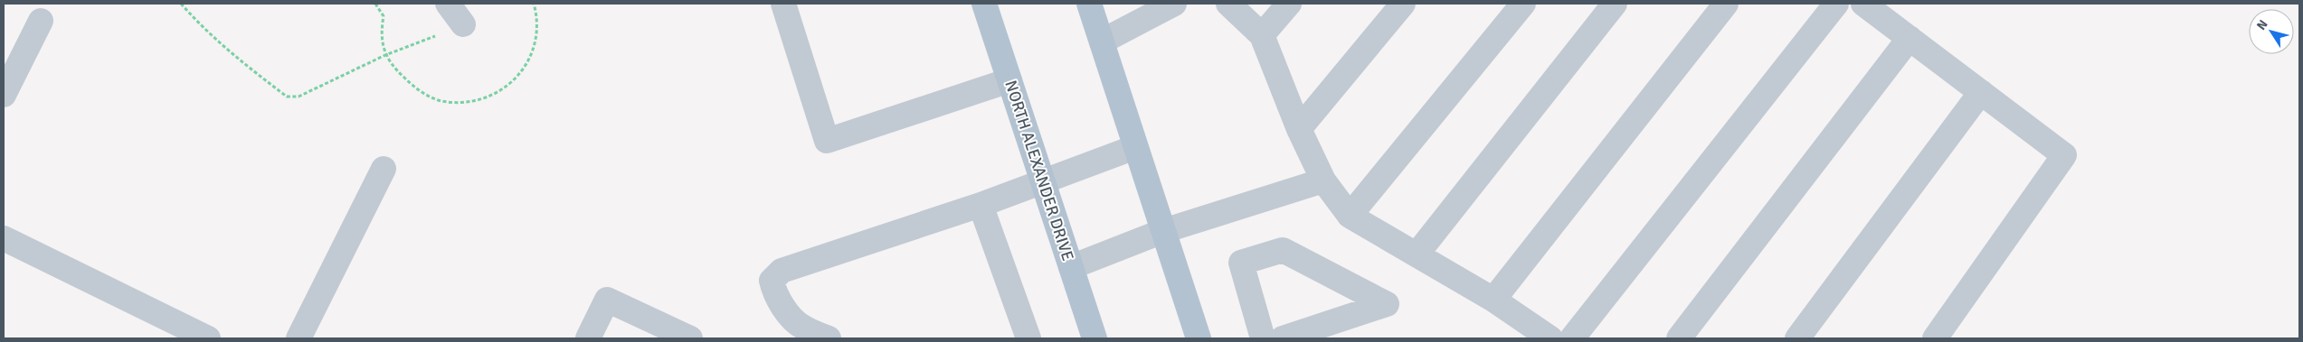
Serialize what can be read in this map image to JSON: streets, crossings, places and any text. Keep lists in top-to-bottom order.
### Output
{
  "streets": {
    "main road": ["NORTH ALEXANDER DRIVE"]
  },
  "north": "top left"
}
